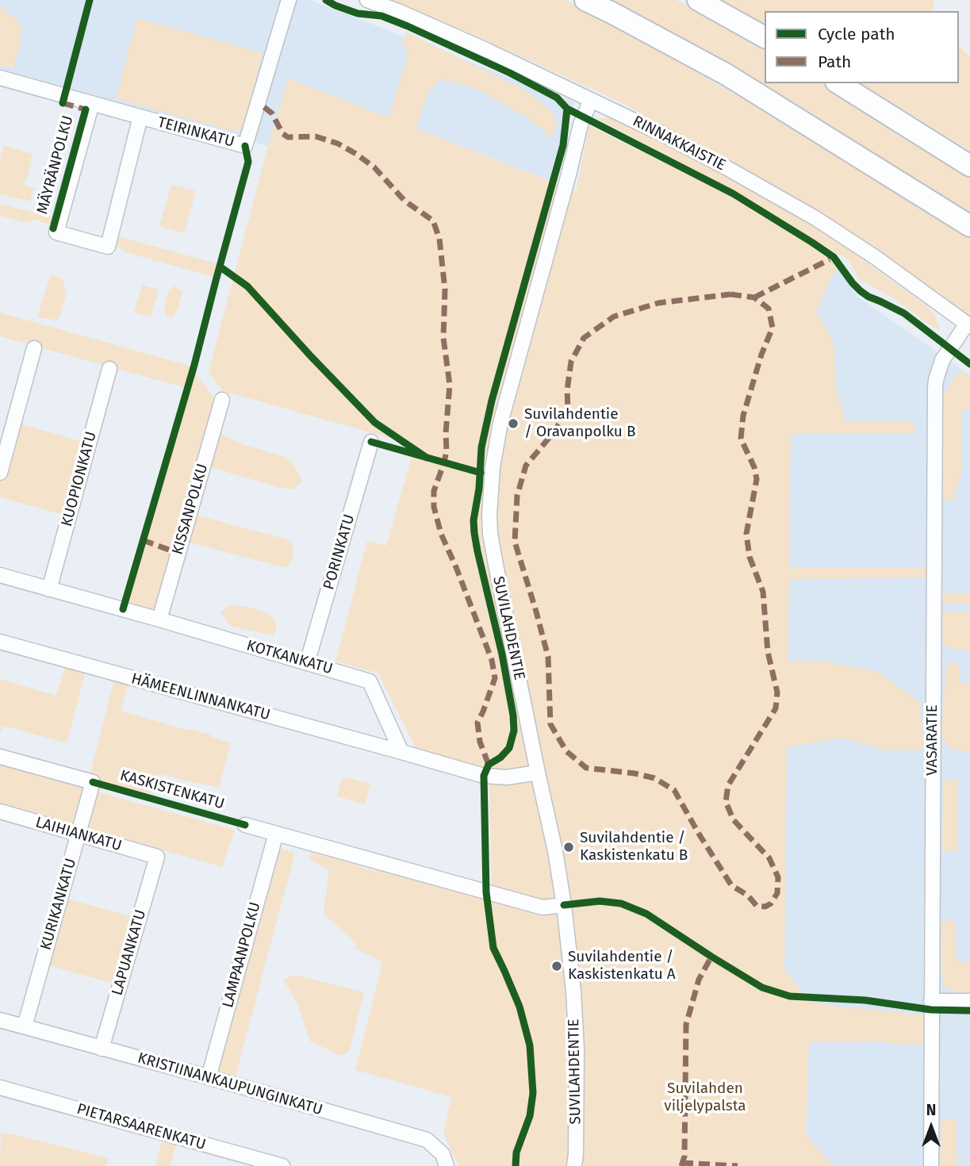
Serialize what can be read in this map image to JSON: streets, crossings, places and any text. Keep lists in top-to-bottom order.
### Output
{
  "streets": {
    "street": [
      "TEIRINKATU",
      "RINNAKKAISTIE",
      "KUOPIONKATU",
      "KISSANPOLKU",
      "PORINKATU",
      "SUVILAHDENTIE",
      "KOTKANKATU",
      "HÄMEENLINNANKATU",
      "VASARATIE",
      "LAIHIANKATU",
      "KURIKANKATU",
      "LAPUANKATU",
      "LAMPAANPOLKU",
      "KRISTIINANKAUPUNGINKATU",
      "PIETARSAARENKATU"
    ],
    "cycle path": ["MÄYRÄNPOLKU", "KASKISTENKATU"]
  },
  "crossings": [
    ["RINNAKKAISTIE", "SUVILAHDENTIE"],
    ["RINNAKKAISTIE", "VASARATIE"],
    ["KUOPIONKATU", "KOTKANKATU"],
    ["KISSANPOLKU", "KOTKANKATU"],
    ["PORINKATU", "KOTKANKATU"],
    ["KOTKANKATU", "HÄMEENLINNANKATU"],
    ["LAIHIANKATU", "KURIKANKATU"],
    ["LAIHIANKATU", "LAPUANKATU"],
    ["KURIKANKATU", "KRISTIINANKAUPUNGINKATU"],
    ["LAPUANKATU", "KRISTIINANKAUPUNGINKATU"],
    ["LAMPAANPOLKU", "KRISTIINANKAUPUNGINKATU"]
  ],
  "parks": ["Suvilahden viljelypalsta"],
  "places": ["Suvilahdentie / Oravanpolku B", "Suvilahdentie / Kaskistenkatu B", "Suvilahdentie / Kaskistenkatu A"],
  "legend": ["Cycle path", "Path"],
  "north": "top"
}
